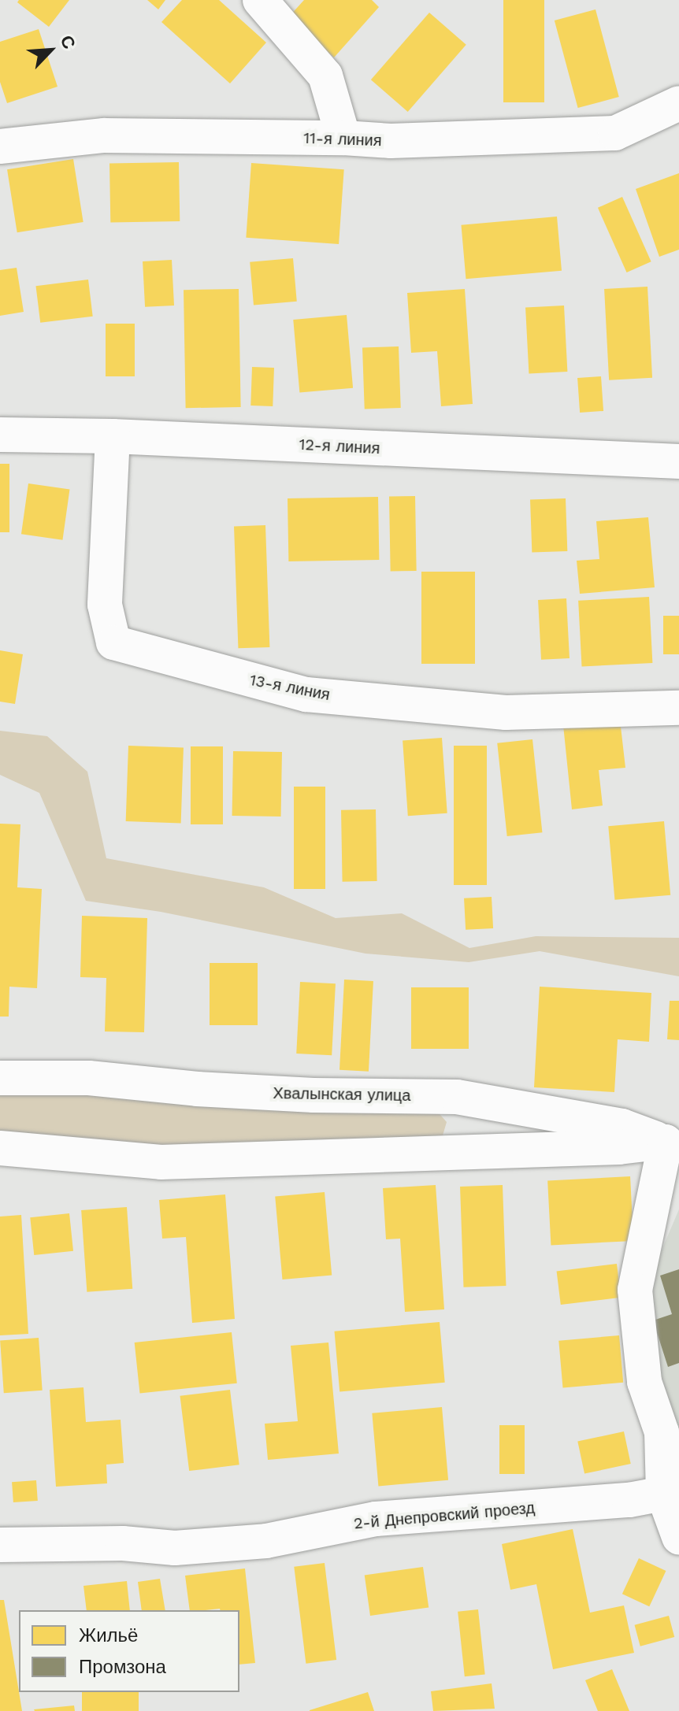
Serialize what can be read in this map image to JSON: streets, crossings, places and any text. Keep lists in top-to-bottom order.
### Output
{
  "streets": {
    "street": [
      "11-я линия",
      "12-я линия",
      "13-я линия",
      "Хвалынская улица",
      "2-й Днепровский проезд"
    ]
  },
  "crossings": [
    ["12-я линия", "13-я линия"]
  ],
  "legend": ["Жильё", "Промзона"],
  "north": "top right"
}
